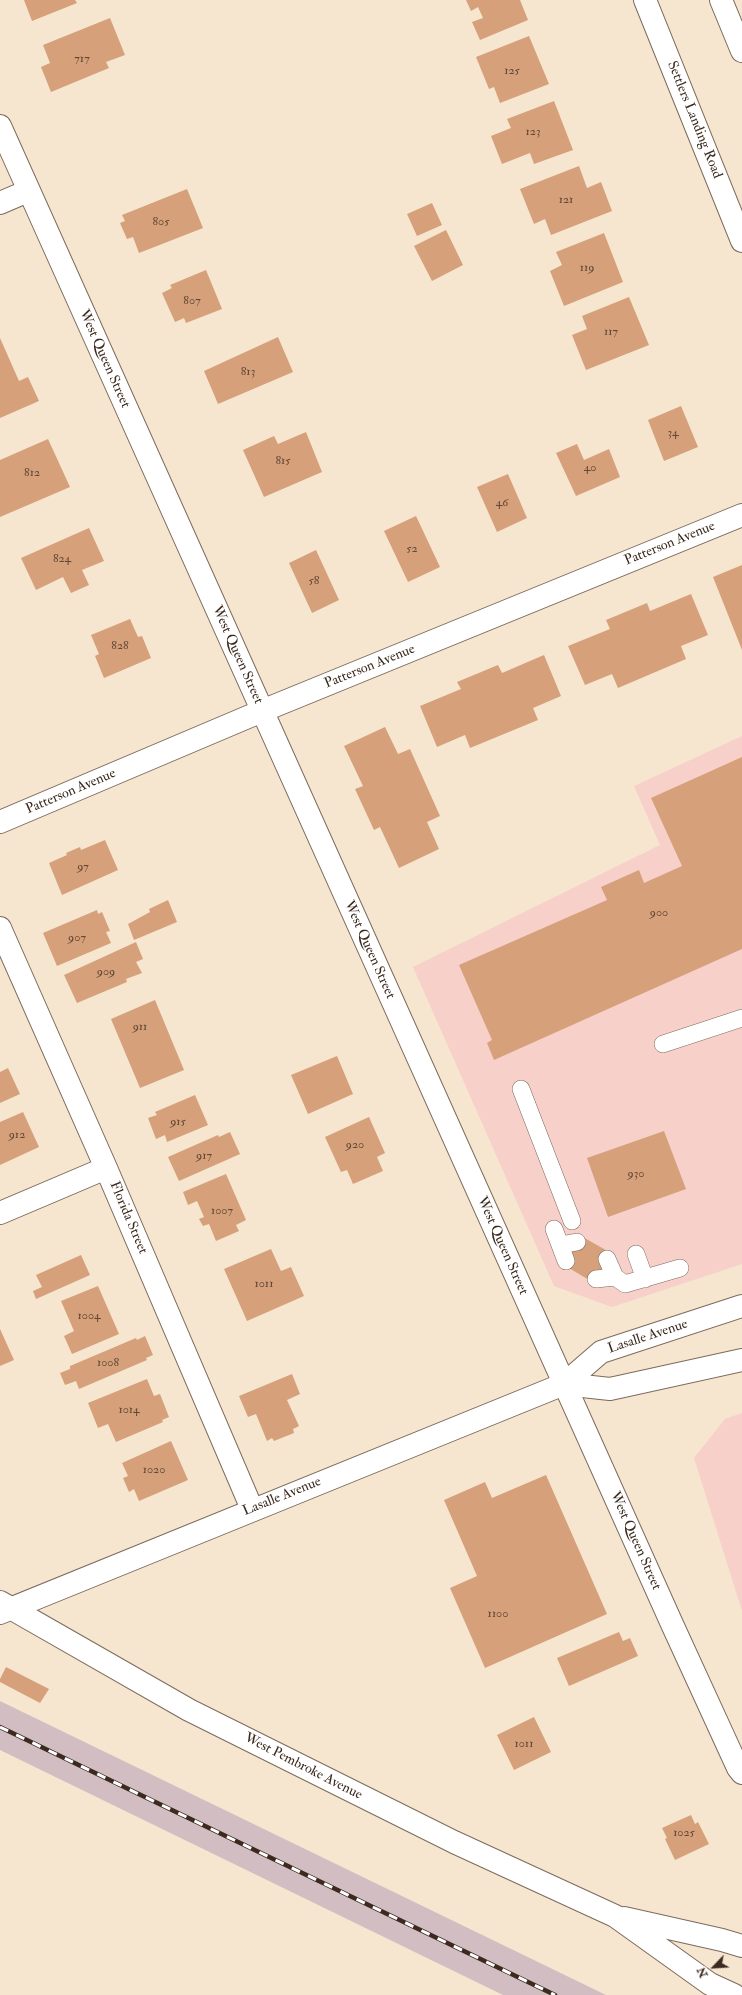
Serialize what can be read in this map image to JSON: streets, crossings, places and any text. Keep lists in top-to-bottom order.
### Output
{
  "streets": {
    "street": [
      "Settlers Landing Road",
      "West Queen Street",
      "Patterson Avenue",
      "Florida Street",
      "Lasalle Avenue",
      "West Pembroke Avenue"
    ]
  },
  "crossings": [
    ["West Queen Street", "Patterson Avenue"],
    ["West Queen Street", "Lasalle Avenue"],
    ["Florida Street", "Lasalle Avenue"],
    ["Lasalle Avenue", "West Pembroke Avenue"]
  ],
  "house_numbers": [
    "717",
    "125",
    "123",
    "121",
    "805",
    "119",
    "807",
    "117",
    "813",
    "34",
    "815",
    "40",
    "812",
    "46",
    "52",
    "824",
    "58",
    "828",
    "97",
    "900",
    "907",
    "909",
    "911",
    "915",
    "912",
    "920",
    "917",
    "930",
    "1007",
    "1011",
    "1004",
    "1008",
    "1014",
    "1020",
    "1100",
    "1011",
    "1025"
  ],
  "north": "bottom left"
}
